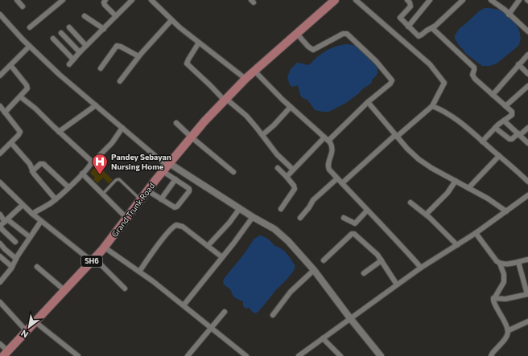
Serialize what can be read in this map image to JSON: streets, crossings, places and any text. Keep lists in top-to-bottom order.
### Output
{
  "streets": {
    "main road": ["Grand Trunk Road", "SH6"]
  },
  "places": {
    "hospital": ["Pandey Sebayan Nursing Home"]
  },
  "north": "bottom left"
}
